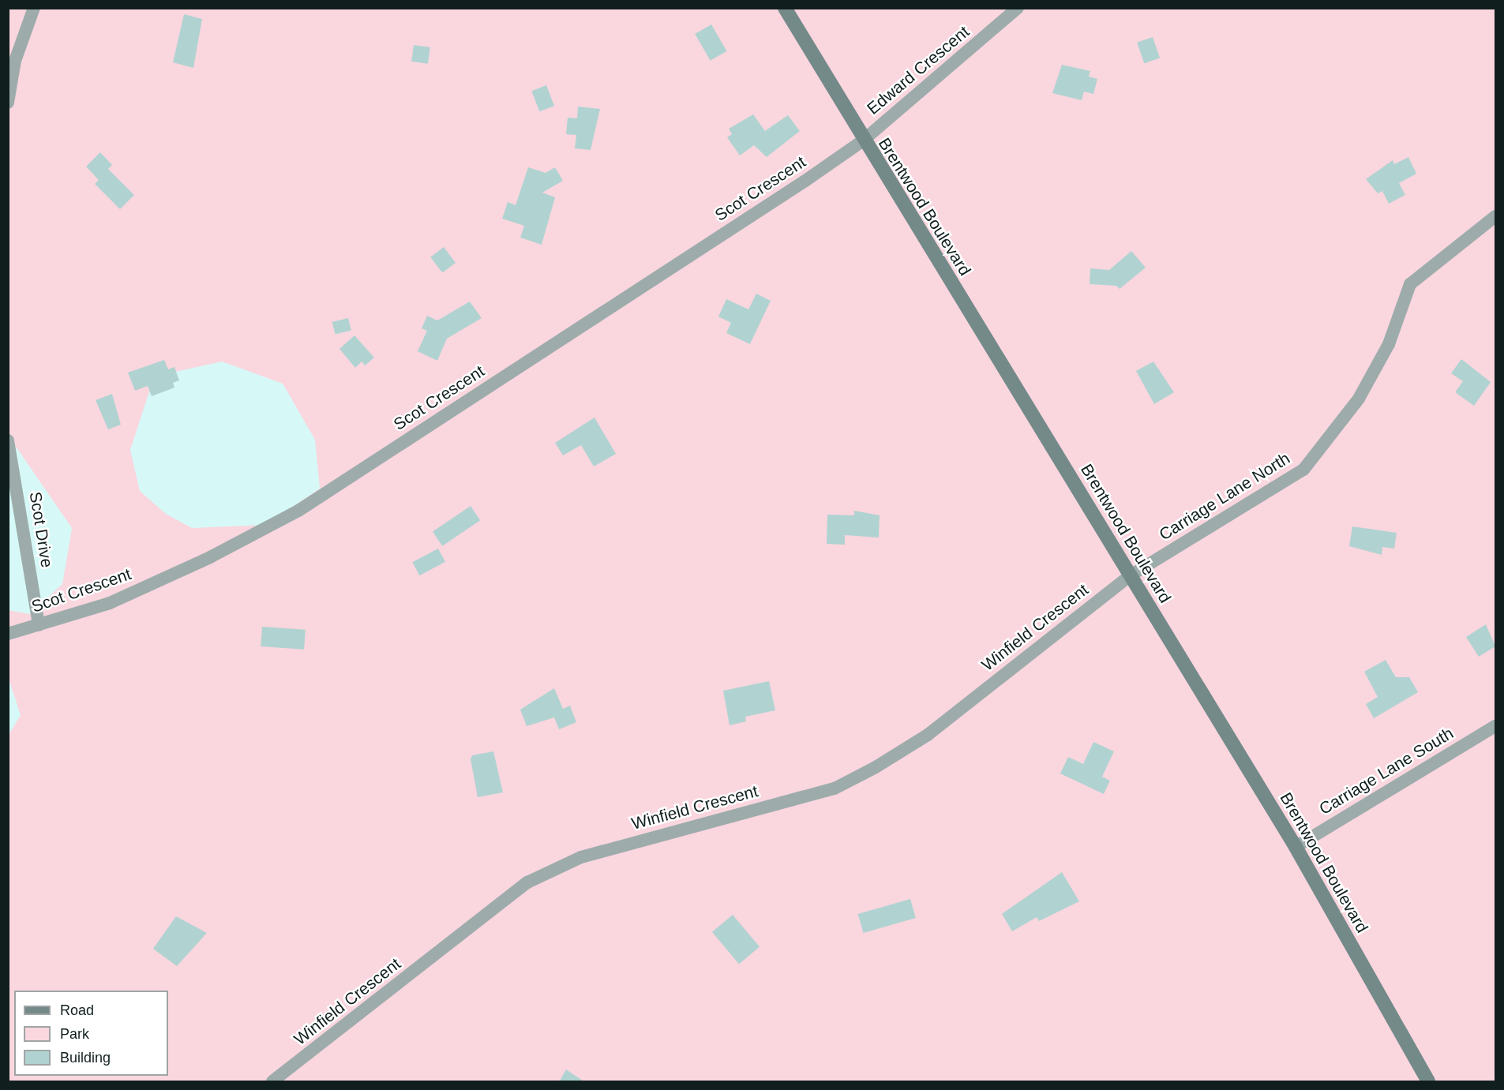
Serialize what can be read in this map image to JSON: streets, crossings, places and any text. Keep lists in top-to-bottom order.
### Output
{
  "streets": {
    "street": [
      "Edward Crescent",
      "Scot Crescent",
      "Brentwood Boulevard",
      "Carriage Lane North",
      "Scot Drive",
      "Winfield Crescent",
      "Carriage Lane South"
    ]
  },
  "crossings": [
    ["Edward Crescent", "Scot Crescent"],
    ["Edward Crescent", "Brentwood Boulevard"],
    ["Scot Crescent", "Brentwood Boulevard"],
    ["Scot Crescent", "Scot Drive"],
    ["Brentwood Boulevard", "Carriage Lane North"],
    ["Brentwood Boulevard", "Winfield Crescent"],
    ["Brentwood Boulevard", "Carriage Lane South"],
    ["Carriage Lane North", "Winfield Crescent"]
  ],
  "legend": ["Road", "Park", "Building"]
}
